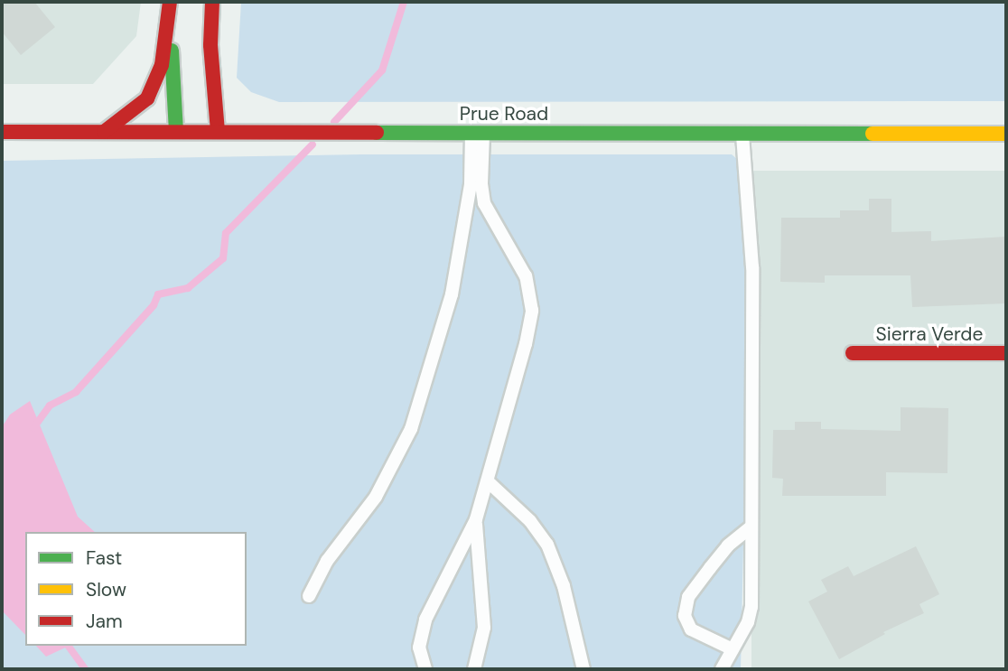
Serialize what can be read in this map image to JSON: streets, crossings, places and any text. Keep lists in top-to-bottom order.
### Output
{
  "streets": {
    "main road": ["Prue Road", "Sierra Verde"]
  },
  "legend": ["Fast", "Slow", "Jam"]
}
